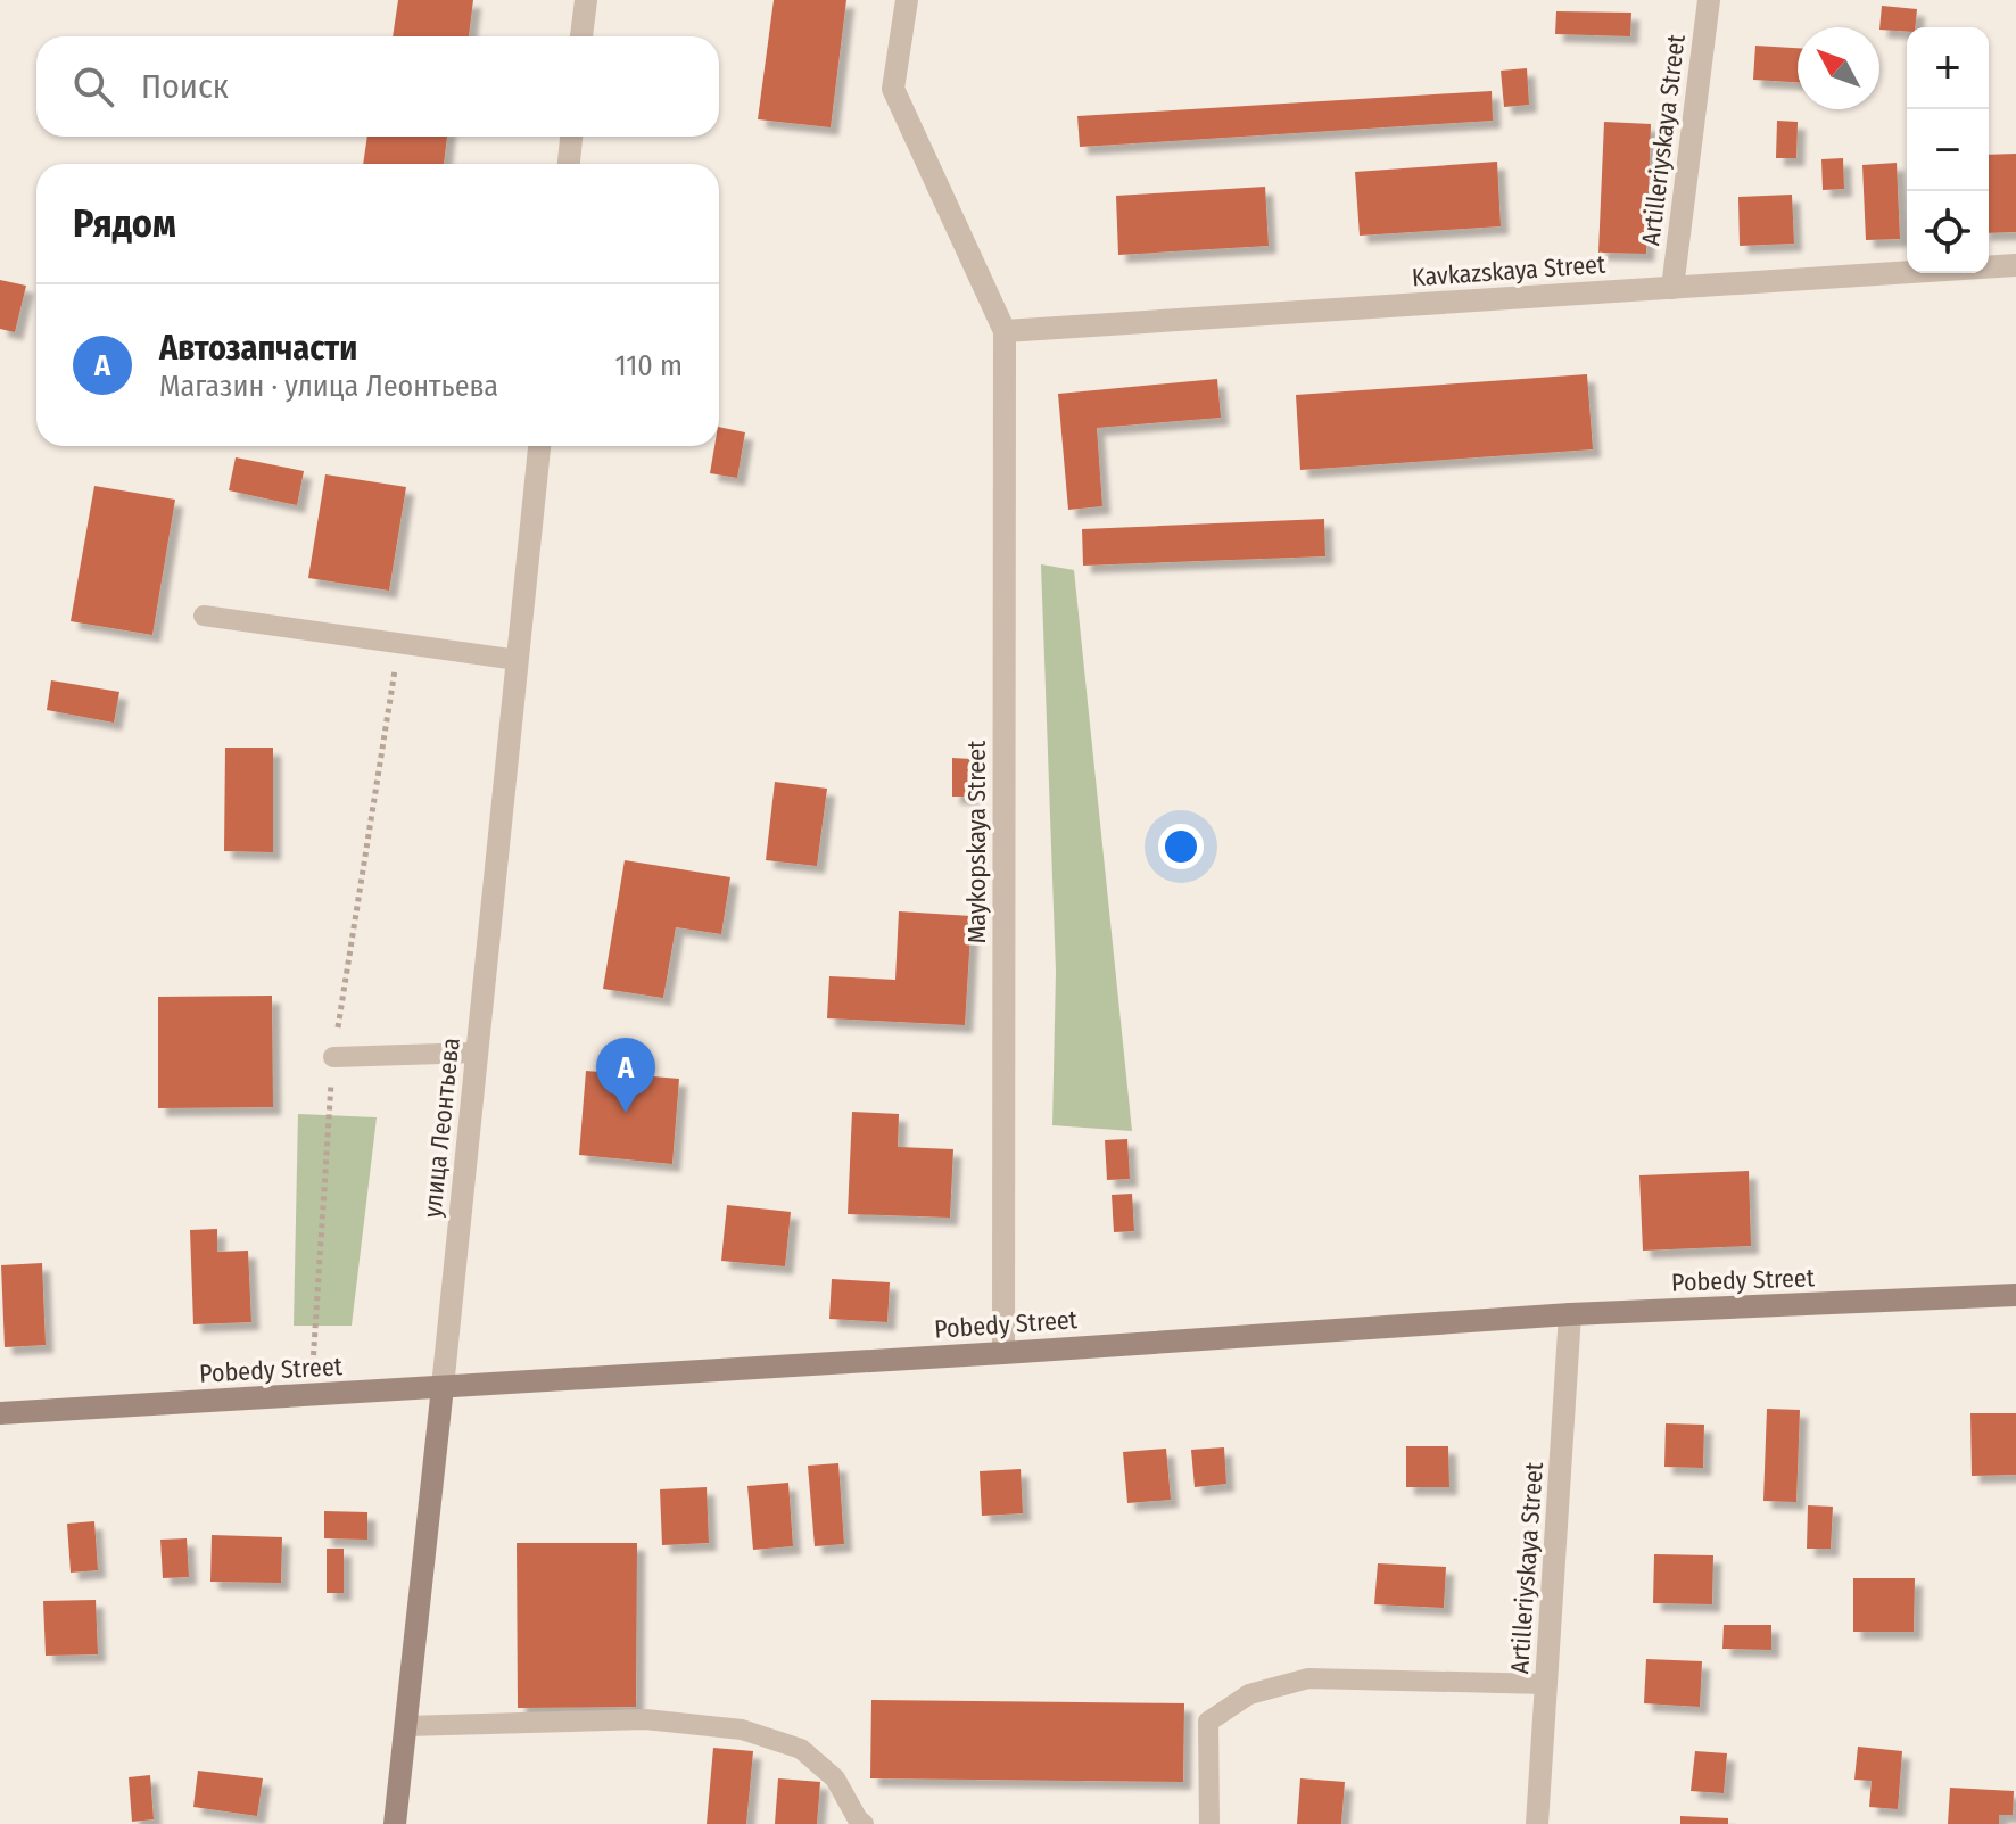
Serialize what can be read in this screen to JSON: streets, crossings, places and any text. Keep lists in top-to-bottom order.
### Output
{
  "streets": {
    "street": [
      "Artilleriyskaya Street",
      "Kavkazskaya Street",
      "Maykopskaya Street",
      "улица Леонтьева",
      "Pobedy Street"
    ]
  },
  "crossings": [
    ["Artilleriyskaya Street", "Kavkazskaya Street"],
    ["Artilleriyskaya Street", "Pobedy Street"],
    ["Kavkazskaya Street", "Maykopskaya Street"],
    ["Maykopskaya Street", "Pobedy Street"],
    ["улица Леонтьева", "Pobedy Street"]
  ],
  "north": "top left",
  "page": {
    "map_buttons": ["+", "−"],
    "search": "Поиск",
    "heading": "Рядом",
    "list": [
      {
        "mark": "A",
        "name": "Автозапчасти",
        "note": "Магазин · улица Леонтьева",
        "value": "110 m"
      }
    ],
    "pins": "A"
  }
}
